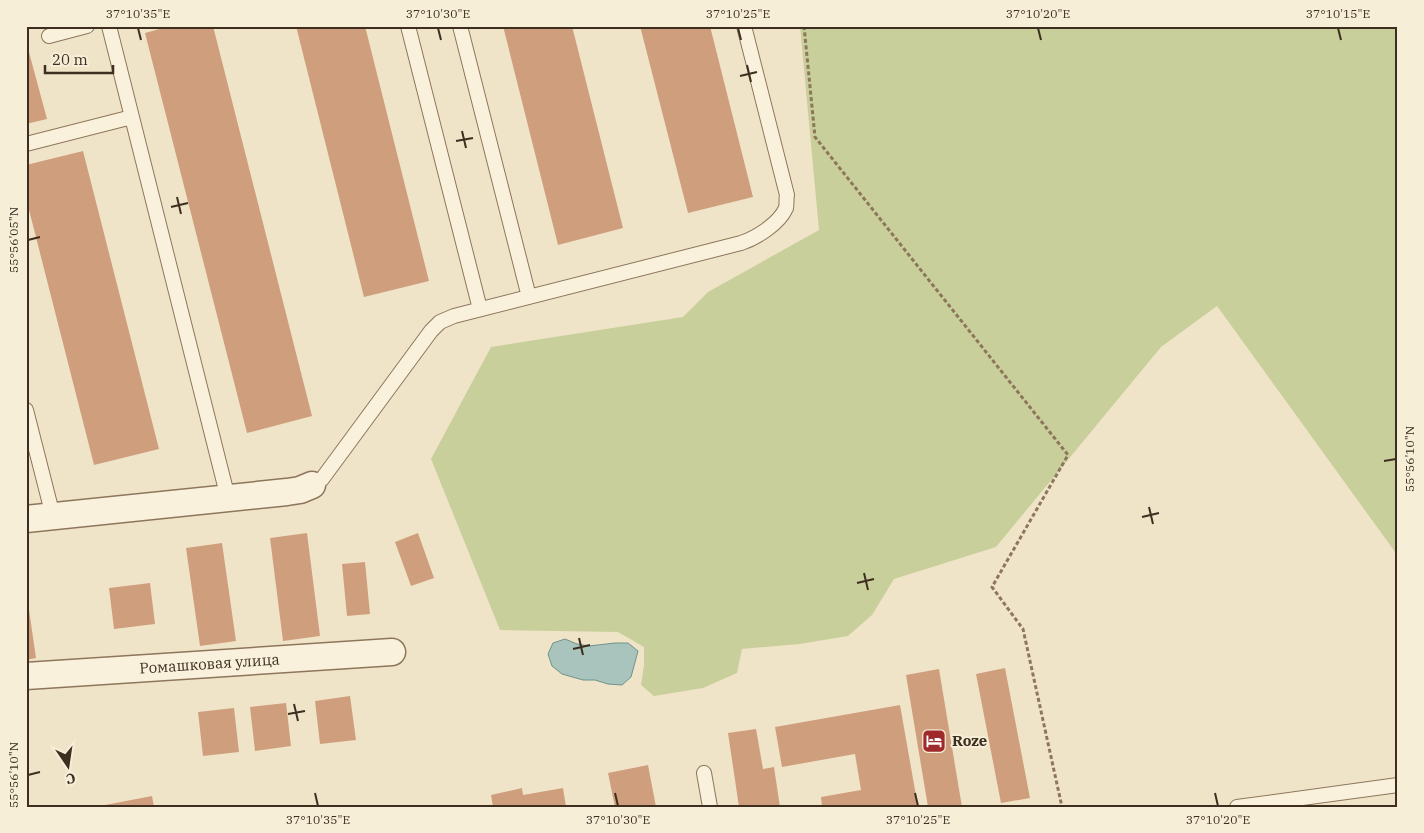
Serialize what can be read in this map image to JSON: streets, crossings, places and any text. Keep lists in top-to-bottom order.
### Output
{
  "streets": {
    "street": ["Ромашковая улица"]
  },
  "places": {
    "hotel": ["Roze"]
  },
  "scale_bar": "20 m",
  "north": "bottom",
  "coordinates": [
    "37°10'35\"E",
    "37°10'30\"E",
    "37°10'25\"E",
    "37°10'20\"E",
    "37°10'15\"E",
    "55°56'05\"N",
    "55°56'10\"N"
  ]
}
